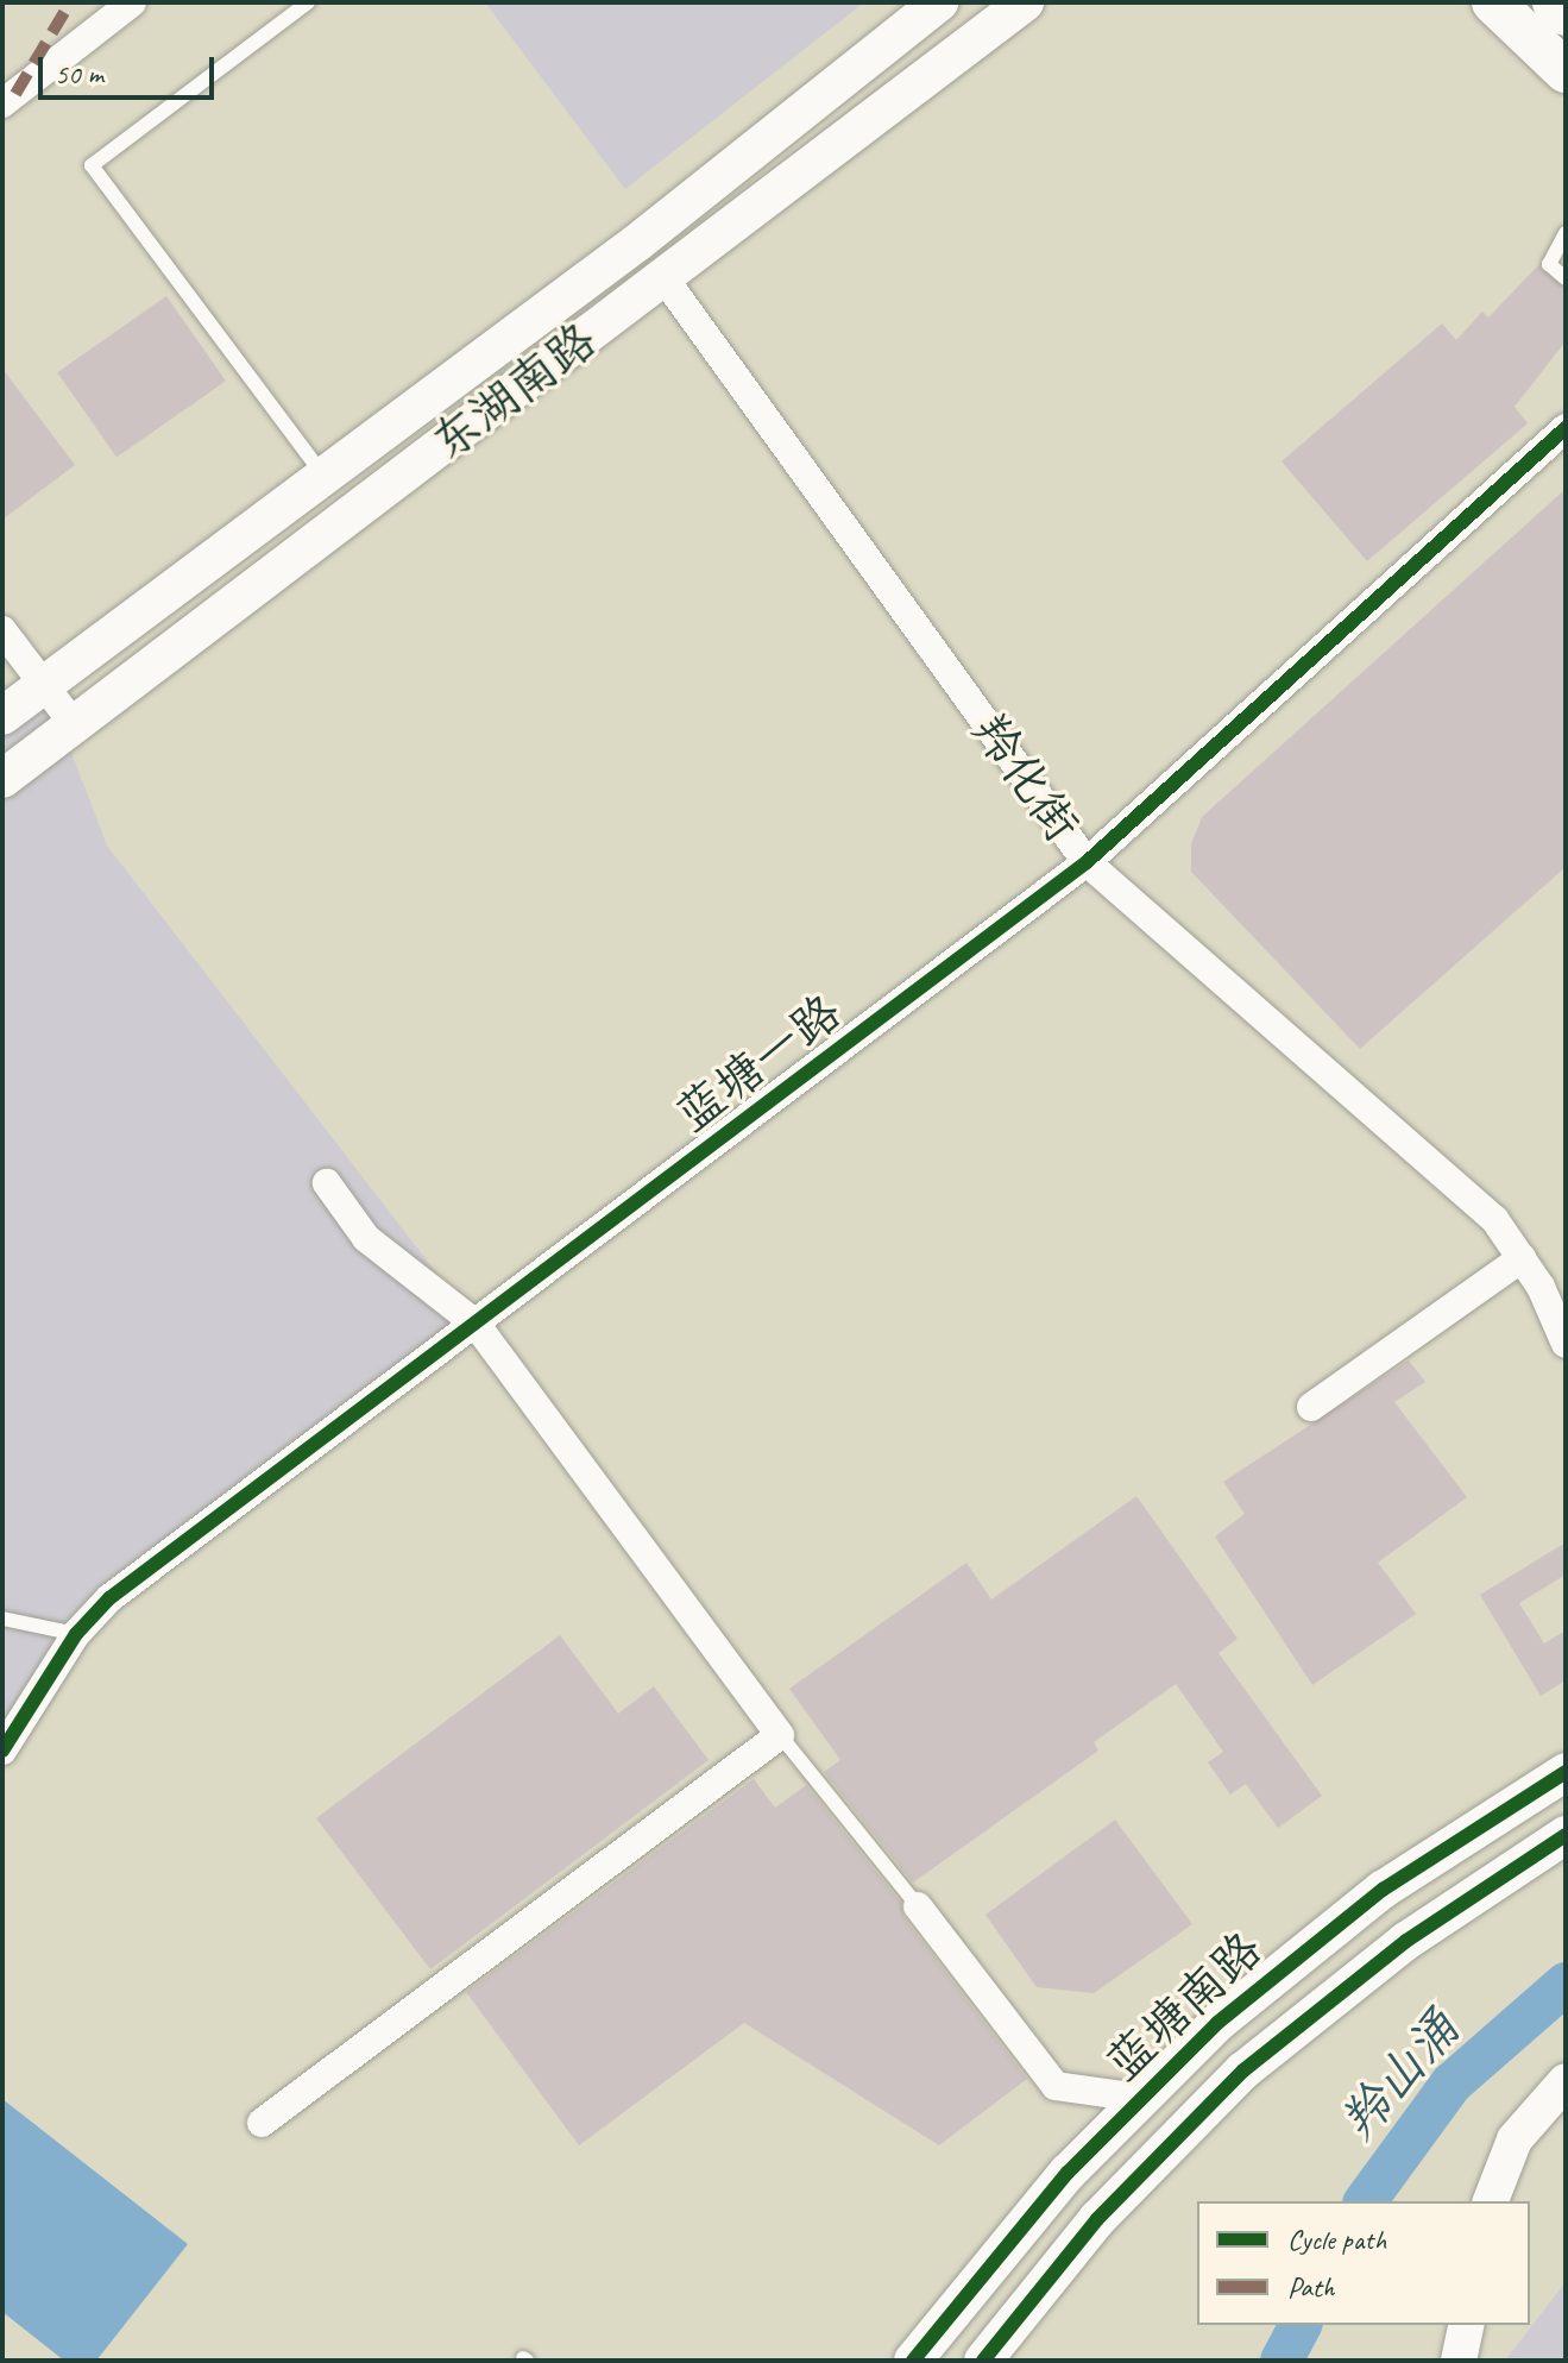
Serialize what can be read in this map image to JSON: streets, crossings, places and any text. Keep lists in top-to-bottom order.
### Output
{
  "streets": {
    "main road": ["东湖南路", "蓝塘南路"],
    "street": ["羚化街", "蓝塘一路"]
  },
  "crossings": [
    ["东湖南路", "羚化街"],
    ["羚化街", "蓝塘一路"]
  ],
  "water": ["羚山涌"],
  "legend": ["Cycle path", "Path"],
  "scale_bar": "50 m"
}
